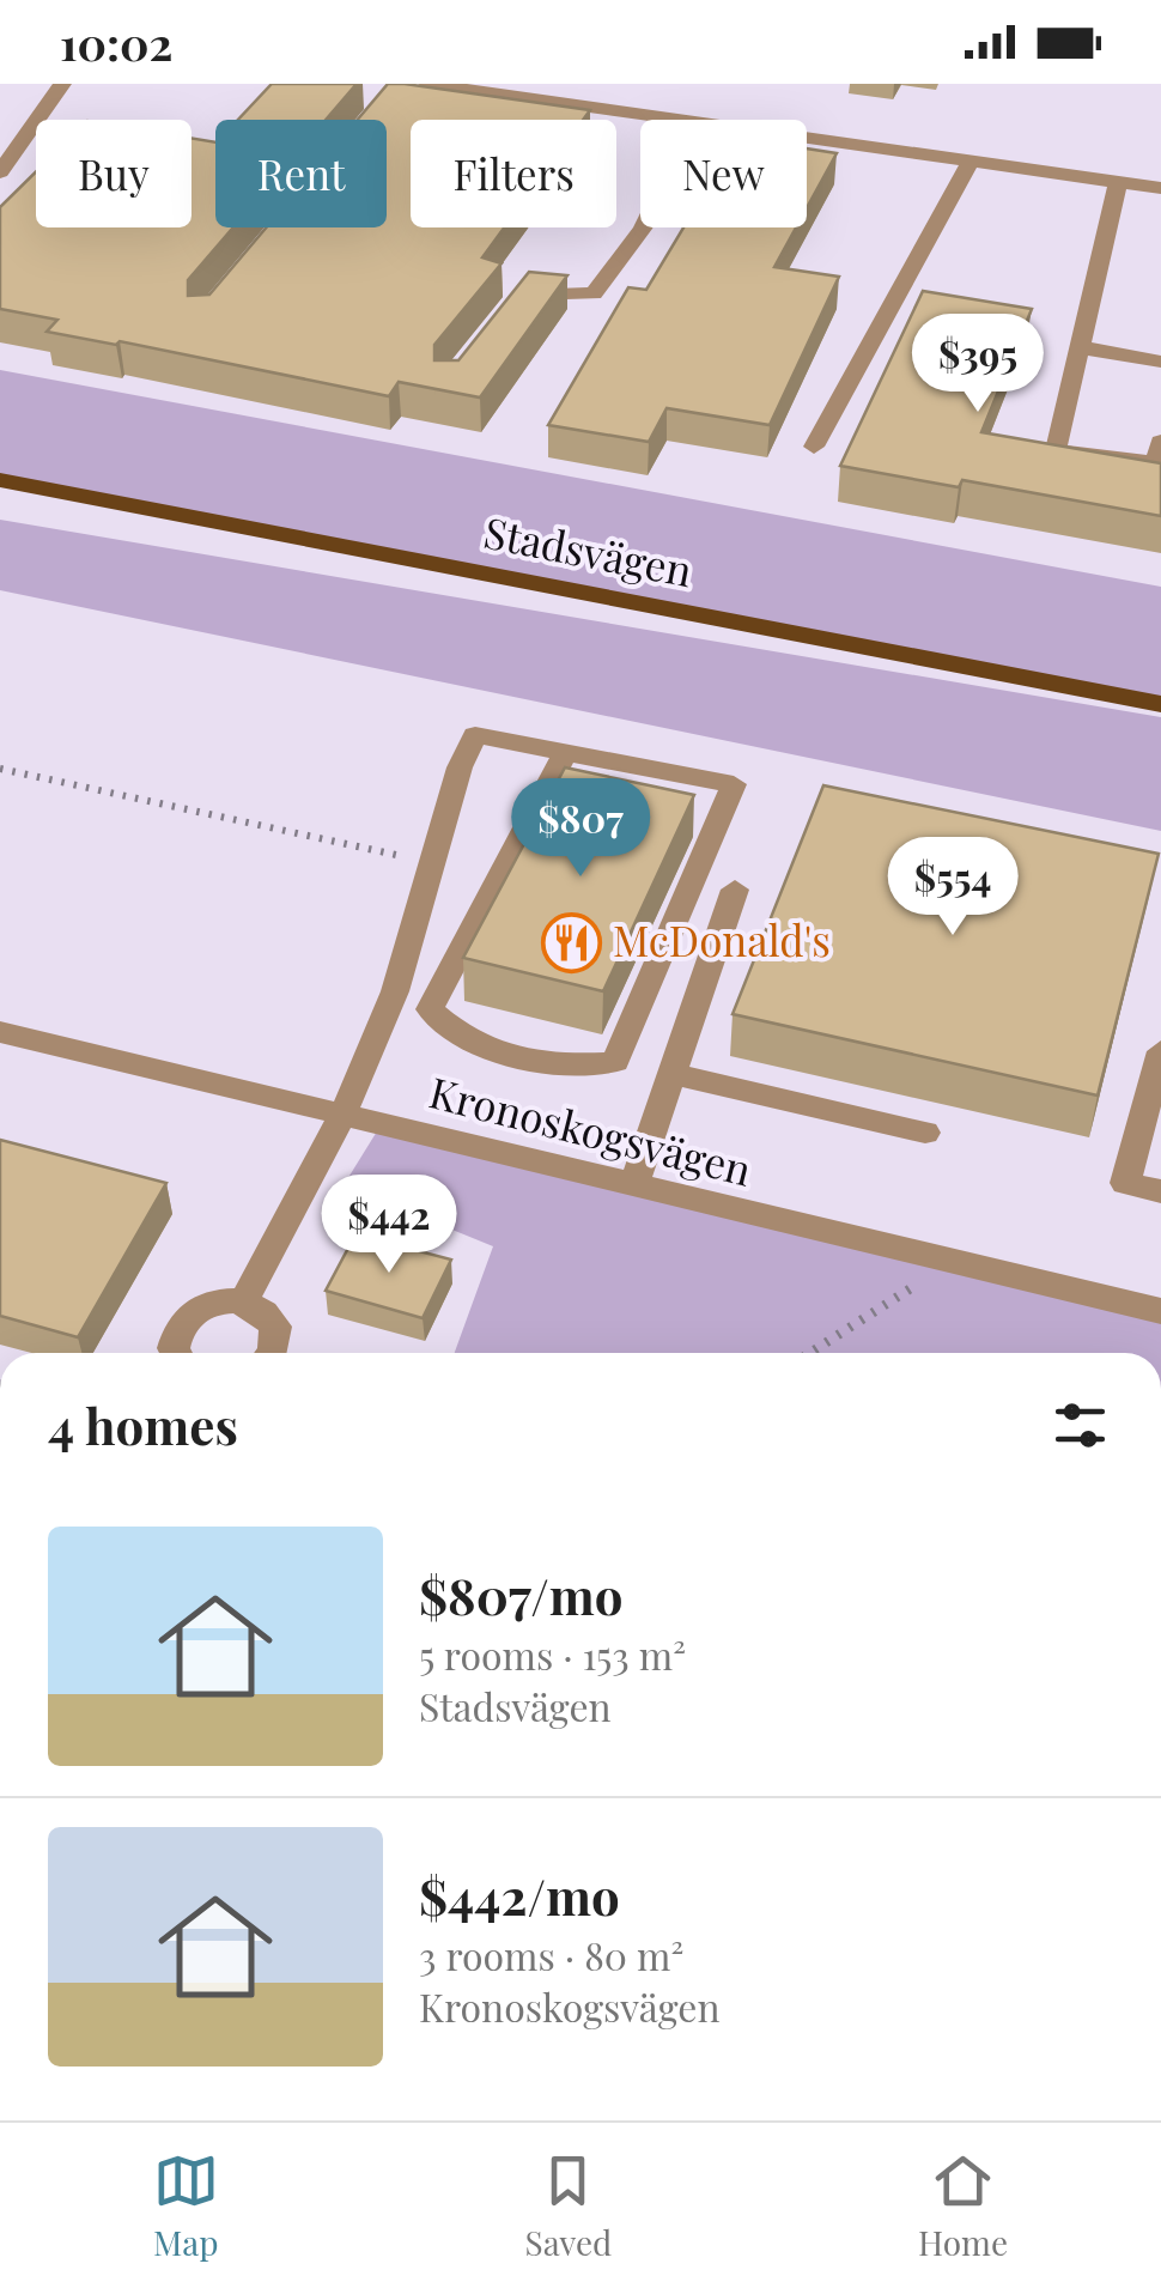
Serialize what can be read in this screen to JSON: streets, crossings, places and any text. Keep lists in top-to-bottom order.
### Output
{
  "streets": {
    "main road": ["Stadsvägen"],
    "street": ["Kronoskogsvägen"]
  },
  "places": {
    "restaurant": ["McDonald's"]
  },
  "page": {
    "status": "10:02",
    "chip": [
      "Buy",
      "Rent",
      "Filters",
      "New"
    ],
    "price": [
      "$395",
      "$807",
      "$554",
      "$442"
    ],
    "heading": "4 homes",
    "list": [
      {
        "name": "$807/mo",
        "note": "5 rooms · 153 m² · Stadsvägen"
      },
      {
        "name": "$442/mo",
        "note": "3 rooms · 80 m² · Kronoskogsvägen"
      }
    ],
    "tabs": ["Map", "Saved", "Home"]
  }
}
